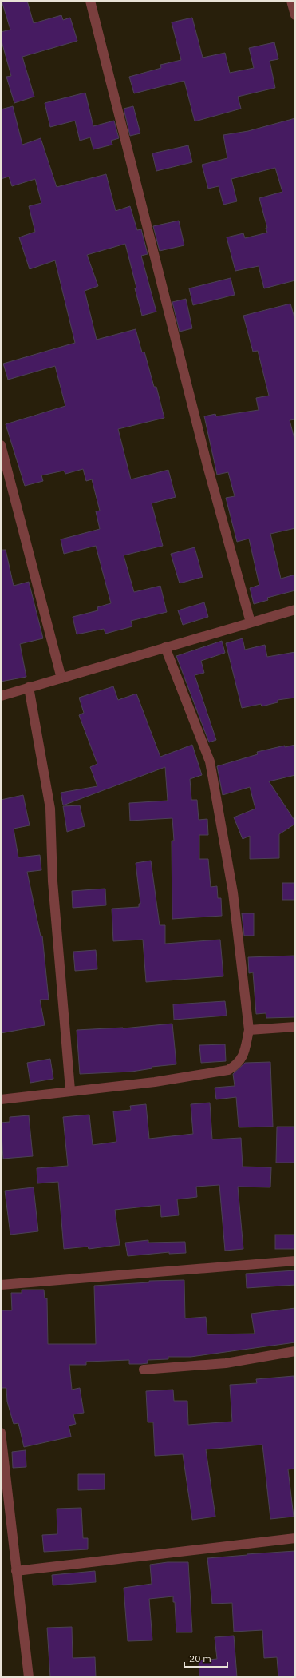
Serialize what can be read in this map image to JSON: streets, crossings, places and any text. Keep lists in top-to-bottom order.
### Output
{
  "scale_bar": "20 m"
}
